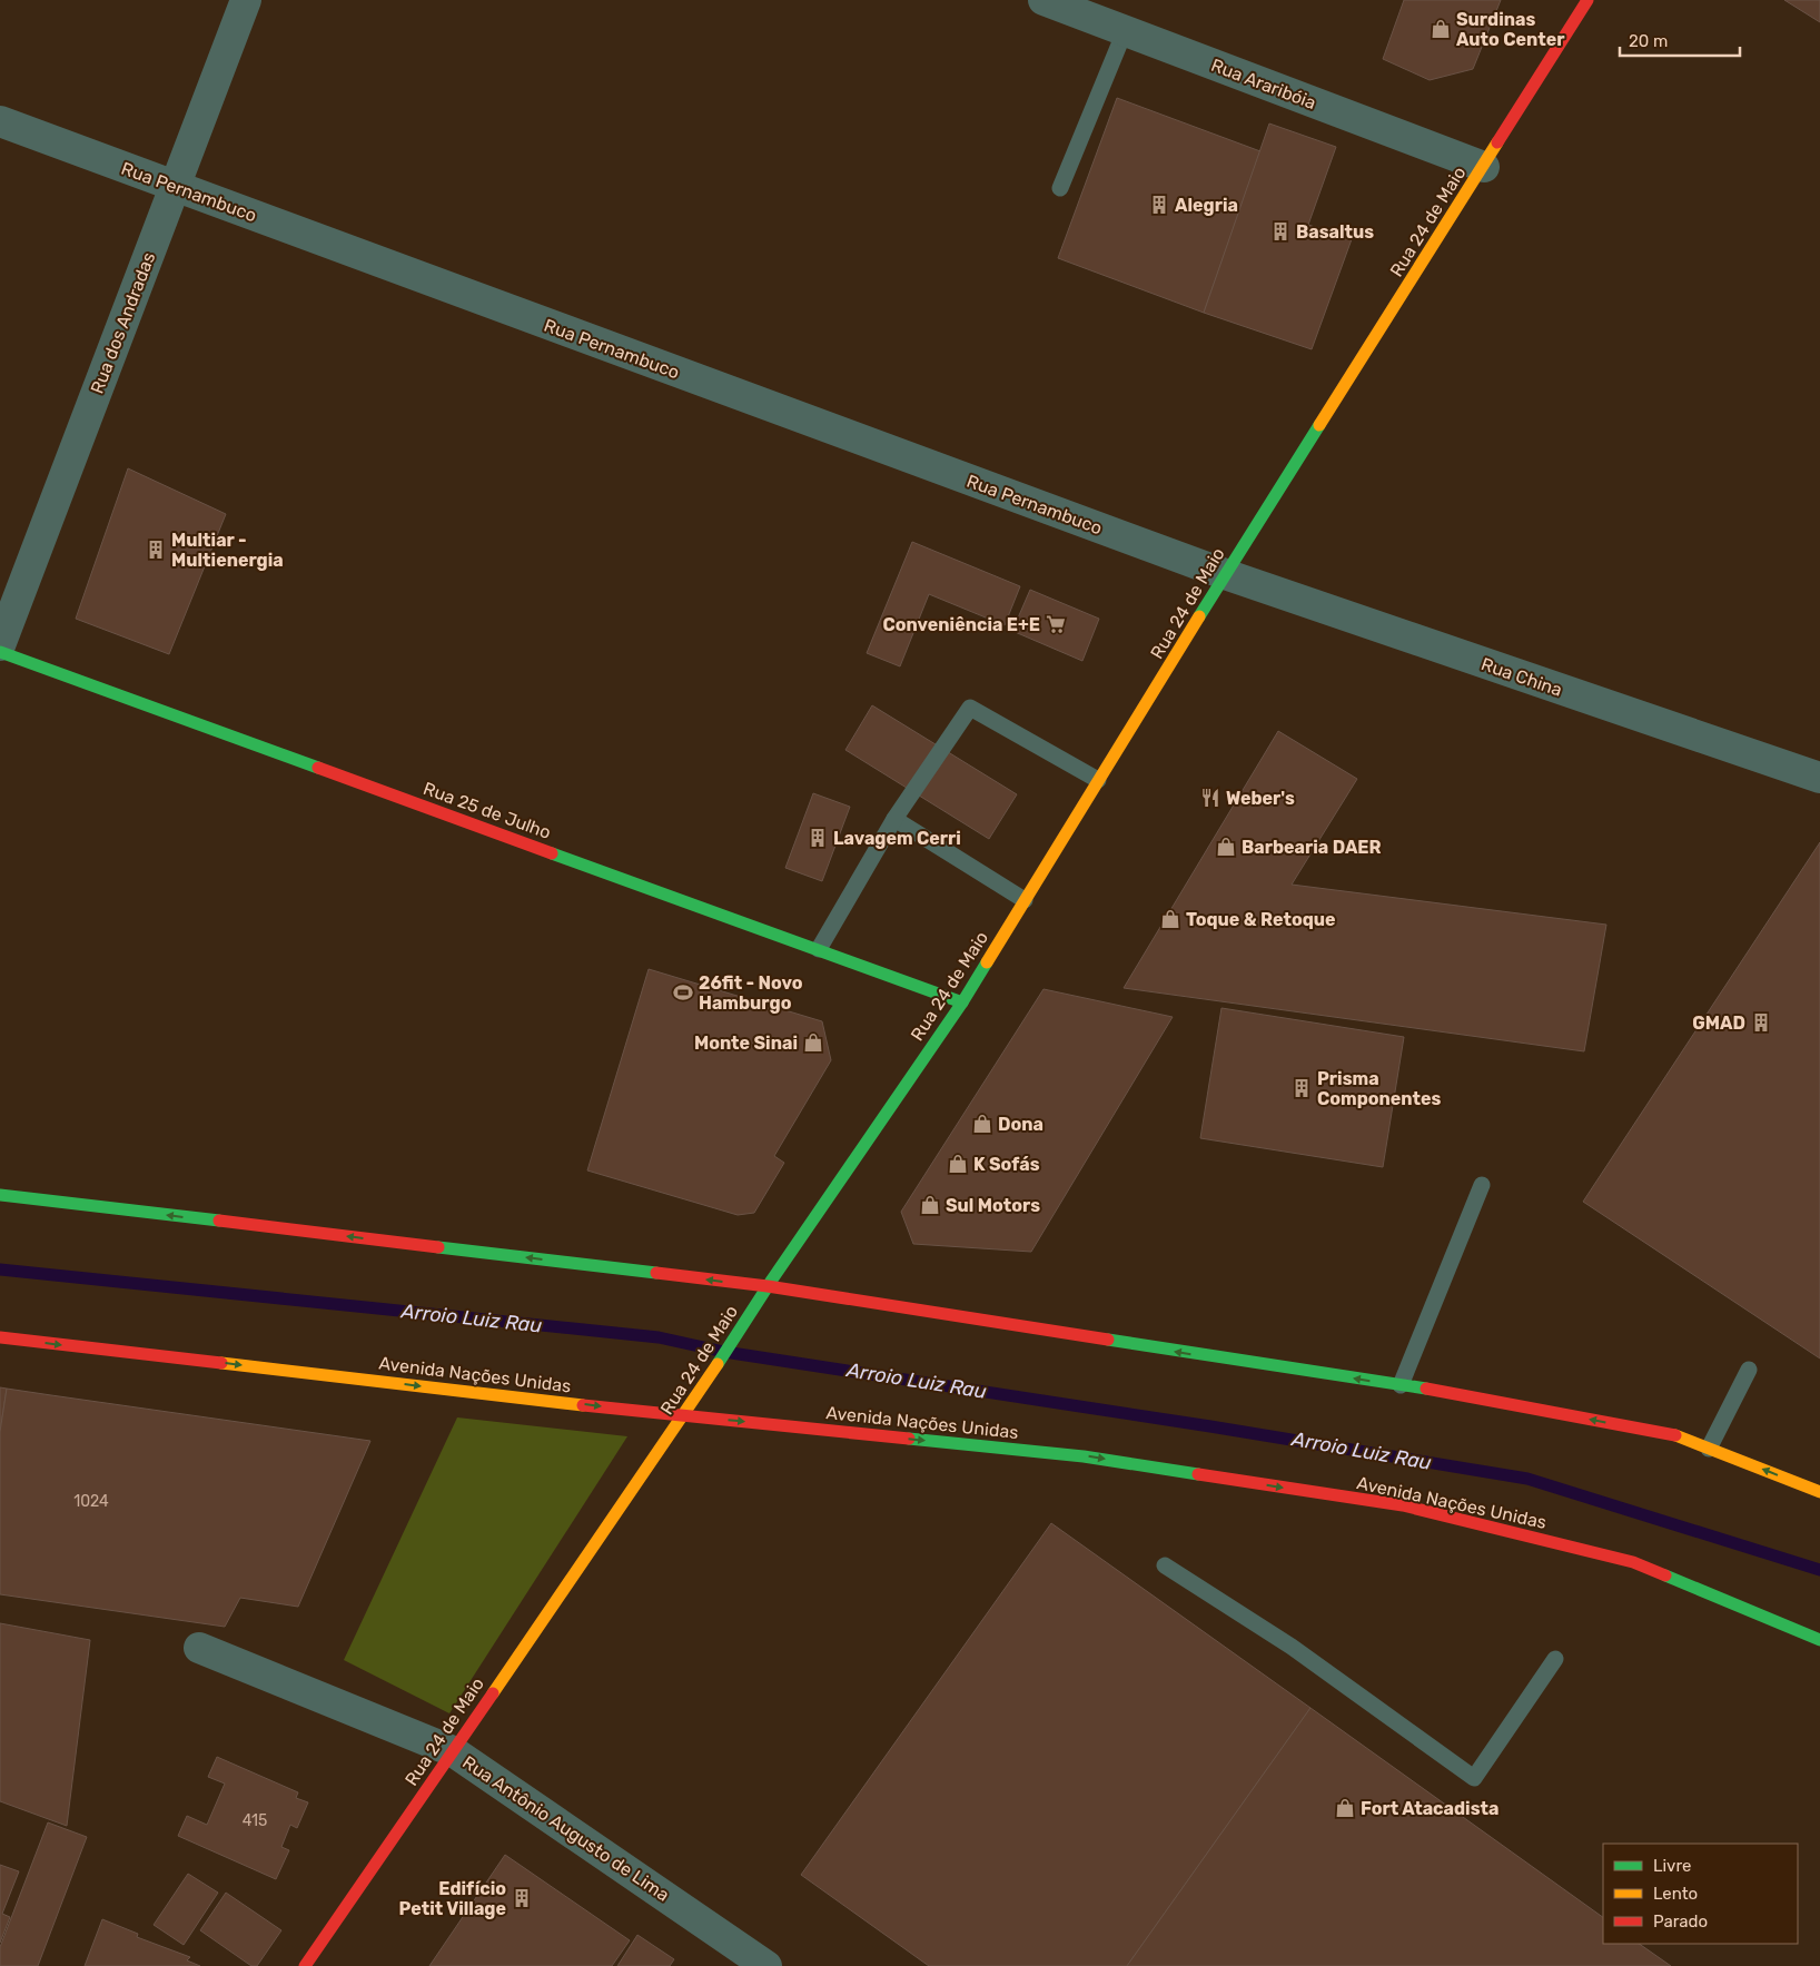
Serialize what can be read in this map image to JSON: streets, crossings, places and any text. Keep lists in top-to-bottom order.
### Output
{
  "streets": {
    "main road": ["Rua 24 de Maio", "Rua 25 de Julho", "Avenida Nações Unidas"],
    "street": [
      "Rua Araribóia",
      "Rua Pernambuco",
      "Rua dos Andradas",
      "Rua China",
      "Rua Antônio Augusto de Lima"
    ]
  },
  "crossings": [
    ["Rua Araribóia", "Rua 24 de Maio"],
    ["Rua Pernambuco", "Rua 24 de Maio"],
    ["Rua Pernambuco", "Rua dos Andradas"],
    ["Rua Pernambuco", "Rua China"],
    ["Rua 24 de Maio", "Rua China"],
    ["Rua 24 de Maio", "Rua 25 de Julho"],
    ["Rua 24 de Maio", "Avenida Nações Unidas"],
    ["Rua 24 de Maio", "Rua Antônio Augusto de Lima"]
  ],
  "one_way": ["Avenida Nações Unidas"],
  "water": ["Arroio Luiz Rau"],
  "places": {
    "shop": [
      "Surdinas Auto Center",
      "Barbearia DAER",
      "Toque & Retoque",
      "Monte Sinai",
      "Dona",
      "K Sofás",
      "Sul Motors",
      "Fort Atacadista"
    ],
    "building": [
      "Alegria",
      "Basaltus",
      "Multiar - Multienergia",
      "Lavagem Cerri",
      "GMAD",
      "Prisma Componentes",
      "Edifício Petit Village"
    ],
    "supermarket": ["Conveniência E+E"],
    "restaurant": ["Weber's"],
    "sports": ["26fit - Novo Hamburgo"]
  },
  "house_numbers": ["1024", "415"],
  "legend": ["Livre", "Lento", "Parado"],
  "scale_bar": "20 m"
}
